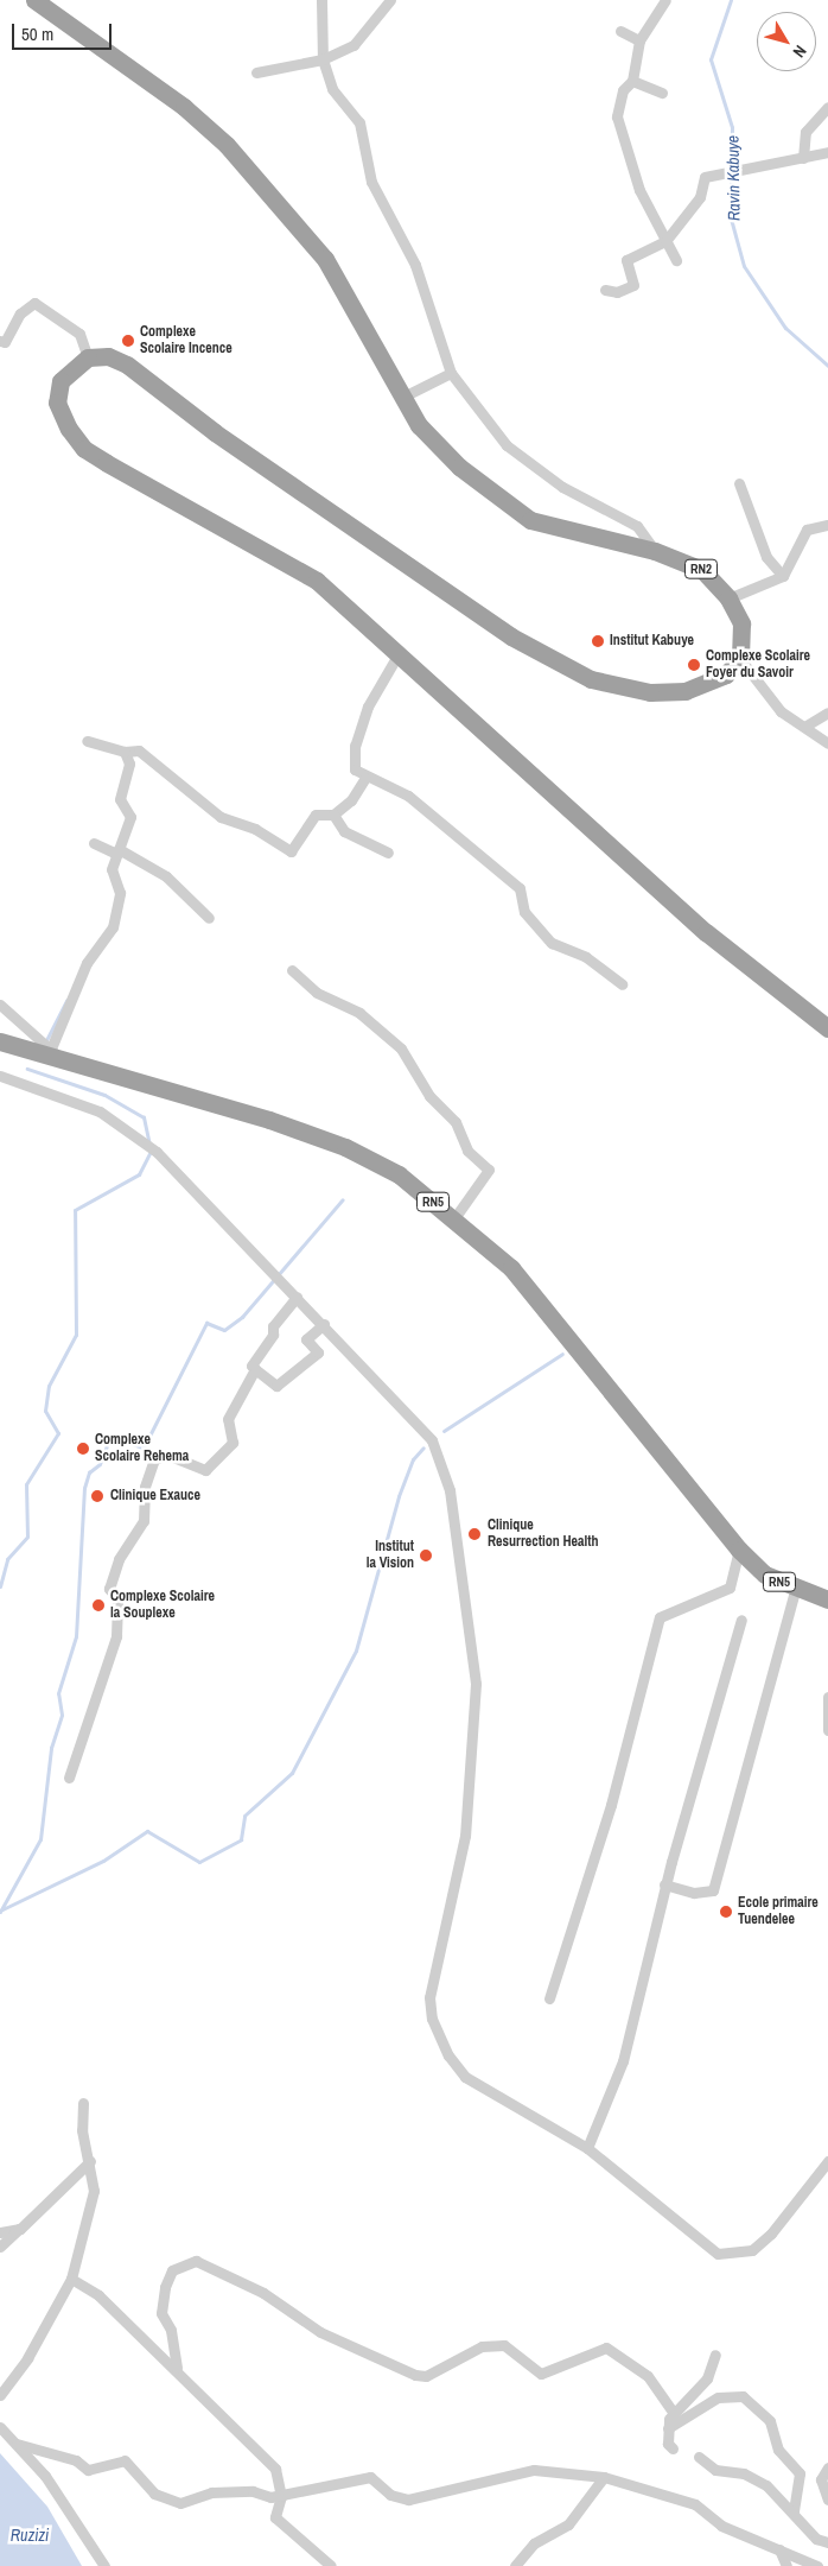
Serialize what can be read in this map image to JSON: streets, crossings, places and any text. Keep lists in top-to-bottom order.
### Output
{
  "streets": {
    "highway": ["RN2", "RN5"]
  },
  "water": ["Ravin Kabuye", "Ruzizi"],
  "places": [
    "Complexe Scolaire Incence",
    "Institut Kabuye",
    "Complexe Scolaire Foyer du Savoir",
    "Complexe Scolaire Rehema",
    "Clinique Exauce",
    "Clinique Resurrection Health",
    "Institut la Vision",
    "Complexe Scolaire la Souplexe",
    "Ecole primaire Tuendelee"
  ],
  "scale_bar": "50 m",
  "north": "bottom right"
}
